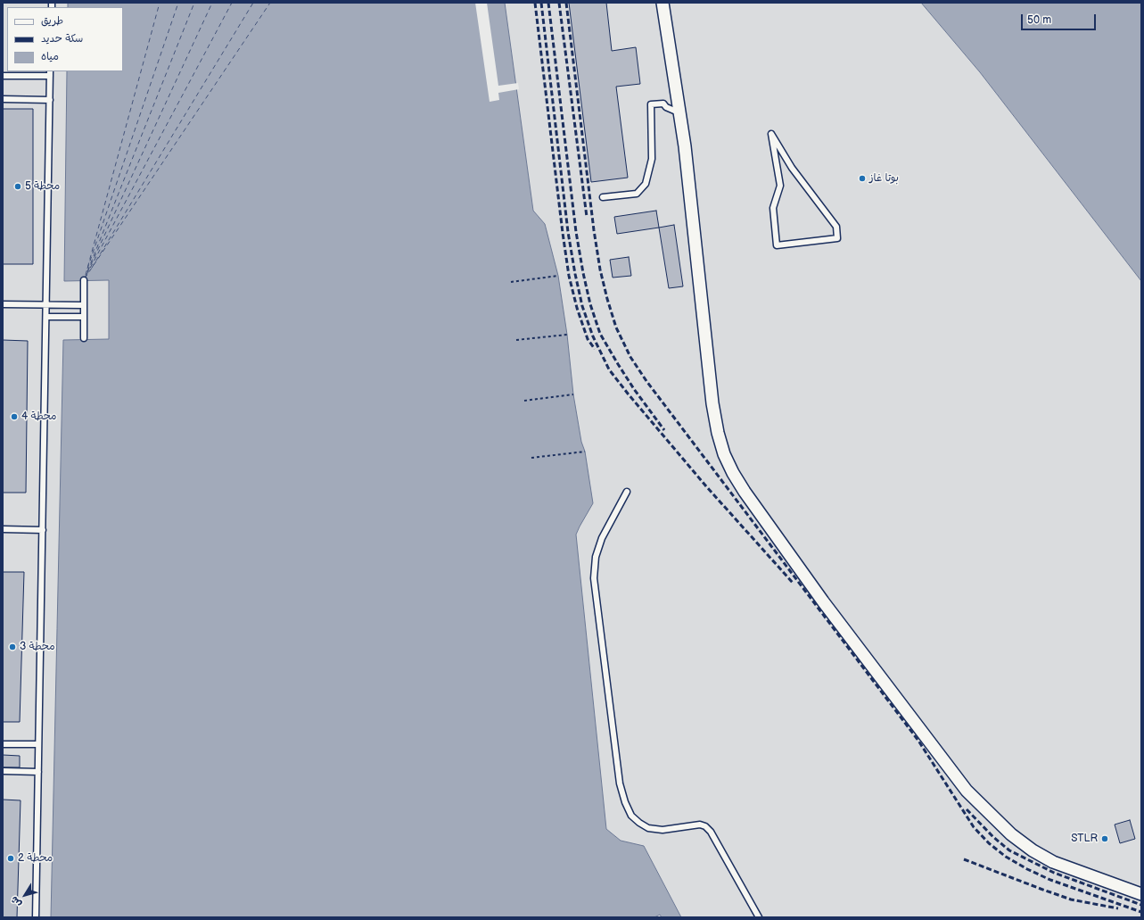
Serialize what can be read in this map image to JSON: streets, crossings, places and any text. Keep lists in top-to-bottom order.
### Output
{
  "places": [
    "بوتا غاز",
    "محطة 5",
    "محطة 4",
    "محطة 3",
    "STLR",
    "محطة 2"
  ],
  "legend": ["طريق", "سكة حديد", "مياه"],
  "scale_bar": "50 m",
  "north": "bottom left"
}
